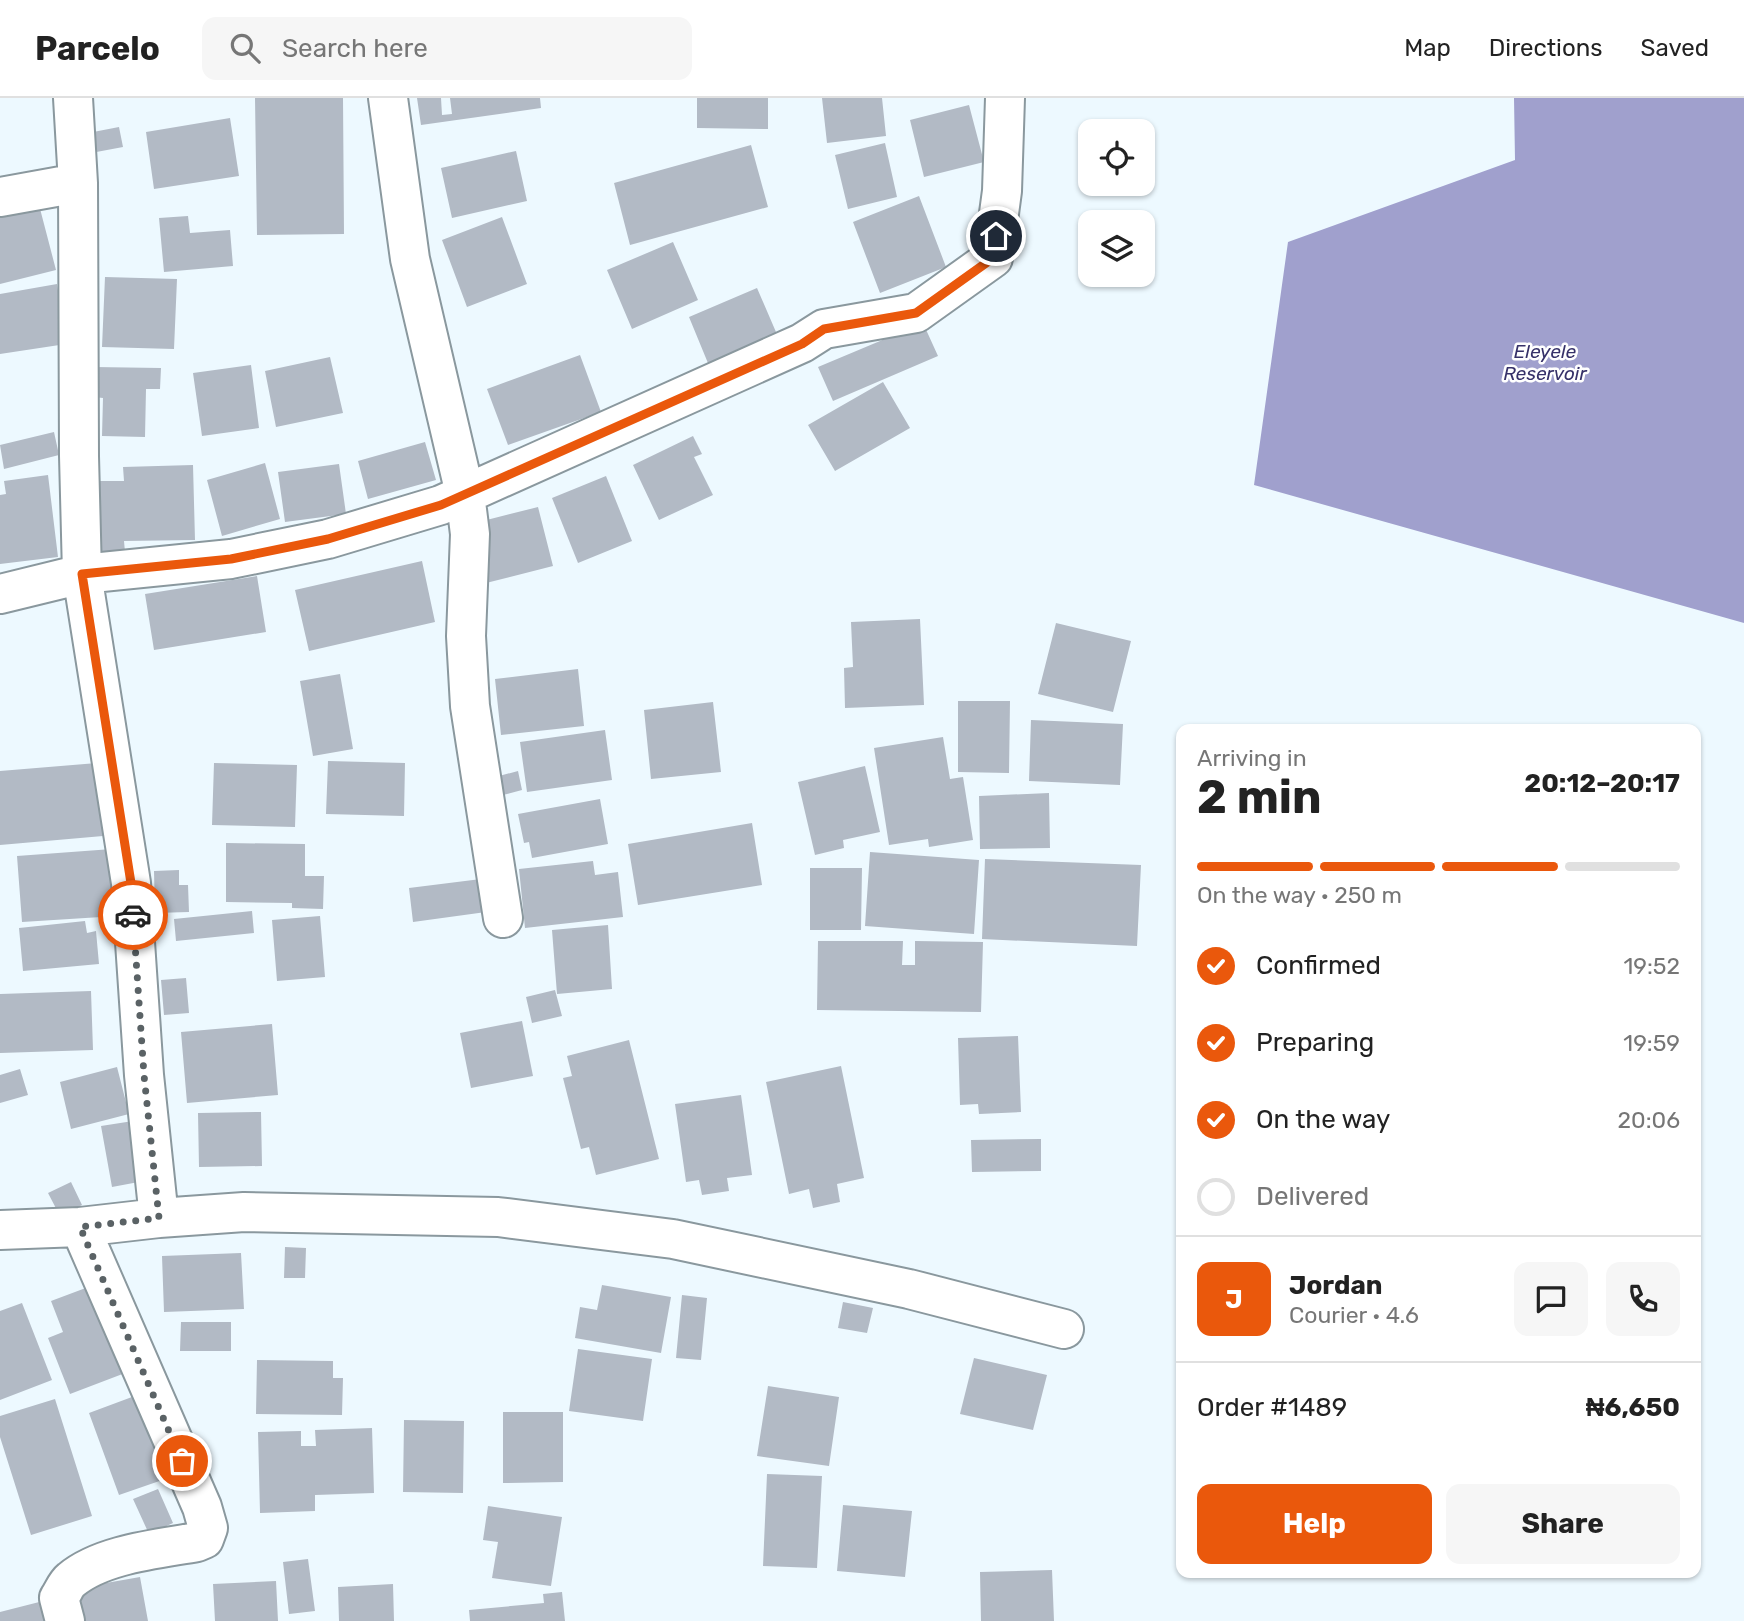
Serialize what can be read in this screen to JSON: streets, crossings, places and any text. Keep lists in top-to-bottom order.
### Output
{
  "water": ["Eleyele Reservoir"],
  "page": {
    "header": "Parcelo",
    "search": "Search here",
    "nav": ["Map", "Directions", "Saved"],
    "heading": ["2 min", "Arriving in", "20:12–20:17"],
    "panel": [
      "Jordan",
      "Courier · 4.6",
      "Order #1489",
      "₦6,650"
    ],
    "bar": "On the way · 250 m",
    "list": [
      ["Confirmed", "19:52"],
      ["Preparing", "19:59"],
      ["On the way", "20:06"],
      "Delivered"
    ],
    "round": "J",
    "buttons": ["Help", "Share"]
  }
}
